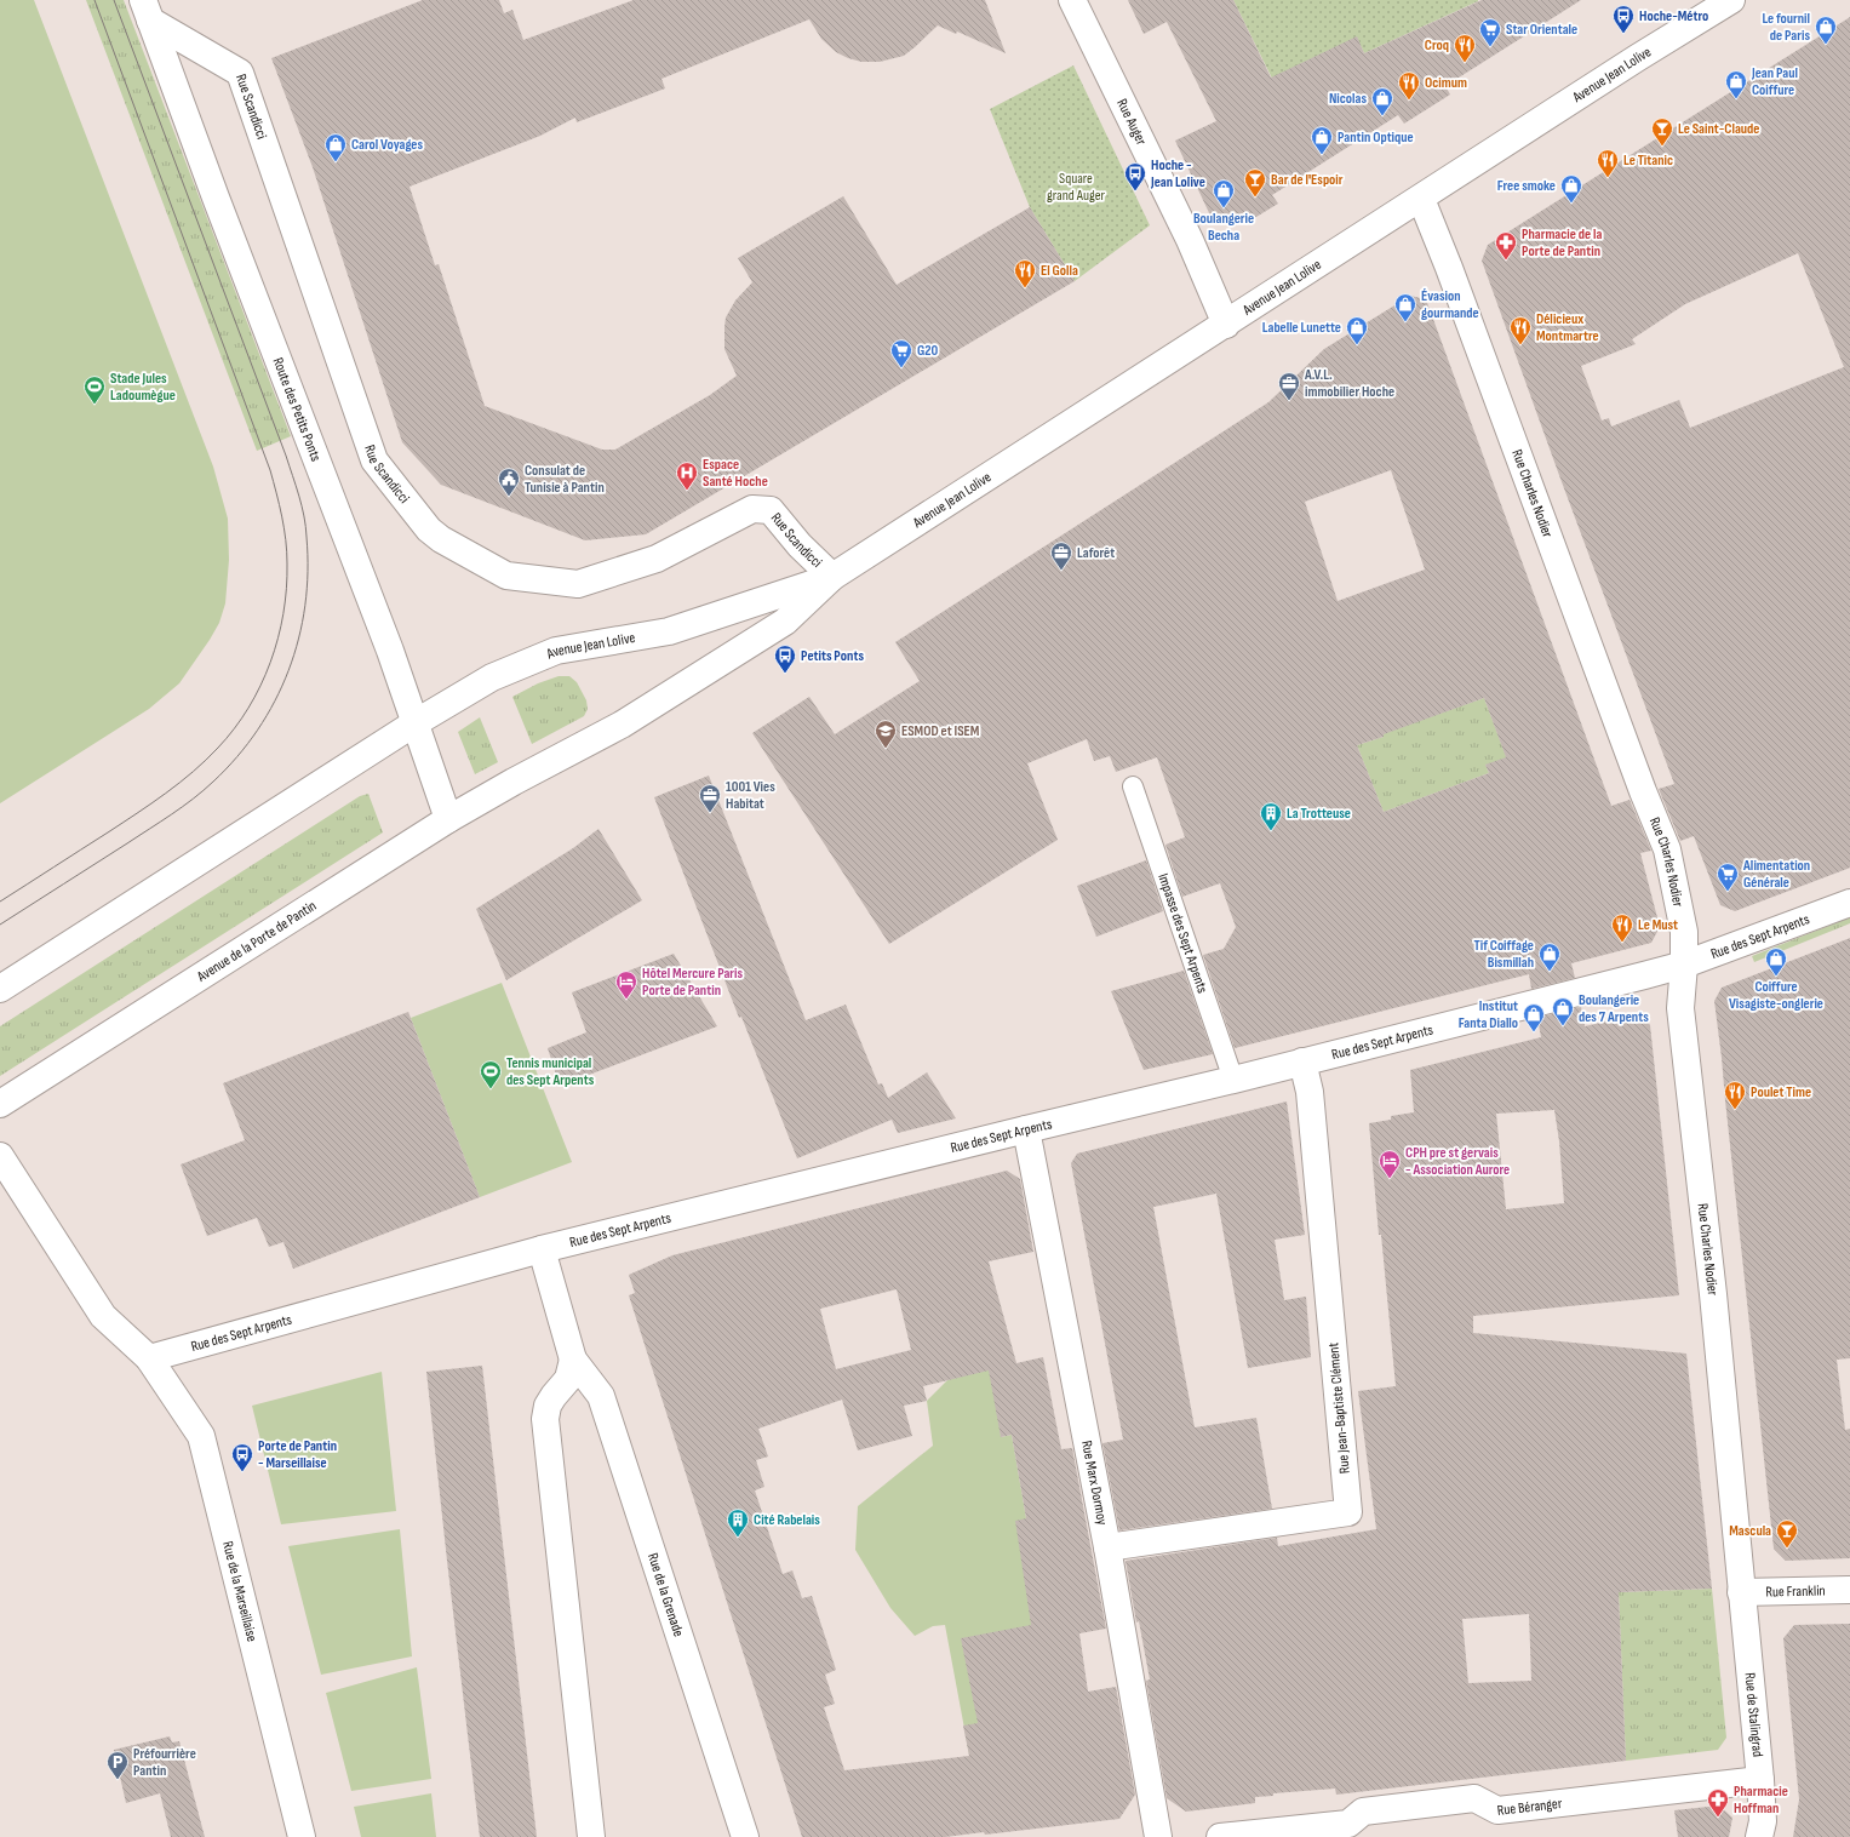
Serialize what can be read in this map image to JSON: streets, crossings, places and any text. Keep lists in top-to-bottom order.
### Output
{
  "streets": {
    "street": [
      "Avenue Jean Lolive",
      "Rue Scandicci",
      "Rue Auger",
      "Route des Petits Ponts",
      "Rue Charles Nodier",
      "Rue des Sept Arpents",
      "Avenue de la Porte de Pantin",
      "Rue Jean-Baptiste Clément",
      "Rue Marx Dormoy",
      "Rue de la Marseillaise",
      "Rue Franklin",
      "Rue de la Grenade",
      "Rue de Stalingrad",
      "Rue Béranger"
    ],
    "lane": ["Impasse des Sept Arpents"]
  },
  "crossings": [
    ["Avenue Jean Lolive", "Rue Scandicci"],
    ["Avenue Jean Lolive", "Rue Auger"],
    ["Avenue Jean Lolive", "Route des Petits Ponts"],
    ["Avenue Jean Lolive", "Rue Charles Nodier"],
    ["Avenue Jean Lolive", "Avenue de la Porte de Pantin"],
    ["Rue Scandicci", "Route des Petits Ponts"],
    ["Route des Petits Ponts", "Avenue de la Porte de Pantin"],
    ["Rue Charles Nodier", "Rue des Sept Arpents"],
    ["Rue Charles Nodier", "Rue Franklin"],
    ["Rue Charles Nodier", "Rue de Stalingrad"],
    ["Impasse des Sept Arpents", "Rue des Sept Arpents"],
    ["Rue des Sept Arpents", "Rue Jean-Baptiste Clément"],
    ["Rue des Sept Arpents", "Rue Marx Dormoy"],
    ["Rue des Sept Arpents", "Rue de la Marseillaise"],
    ["Rue des Sept Arpents", "Rue de la Grenade"],
    ["Rue Jean-Baptiste Clément", "Rue Marx Dormoy"],
    ["Rue Franklin", "Rue de Stalingrad"],
    ["Rue de Stalingrad", "Rue Béranger"]
  ],
  "parks": ["Square grand Auger"],
  "places": {
    "bus stop": [
      "Hoche-Métro",
      "Hoche - Jean Lolive",
      "Petits Ponts",
      "Porte de Pantin - Marseillaise"
    ],
    "shop": [
      "Le fournil de Paris",
      "Jean Paul Coiffure",
      "Nicolas",
      "Pantin Optique",
      "Carol Voyages",
      "Free smoke",
      "Boulangerie Becha",
      "Évasion gourmande",
      "Labelle Lunette",
      "Tif Coiffage Bismillah",
      "Coiffure Visagiste-onglerie",
      "Boulangerie des 7 Arpents",
      "Institut Fanta Diallo"
    ],
    "supermarket": ["Star Orientale", "G20", "Alimentation Générale"],
    "restaurant": [
      "Croq",
      "Ocimum",
      "Le Titanic",
      "El Golla",
      "Délicieux Montmartre",
      "Le Must",
      "Poulet Time"
    ],
    "bar": ["Le Saint-Claude", "Bar de l'Espoir", "Mascula"],
    "pharmacy": ["Pharmacie de la Porte de Pantin", "Pharmacie Hoffman"],
    "office": ["A.V.L. immobilier Hoche", "Laforêt", "1001 Vies Habitat"],
    "sports": ["Stade Jules Ladoumègue", "Tennis municipal des Sept Arpents"],
    "hospital": ["Espace Santé Hoche"],
    "public building": ["Consulat de Tunisie à Pantin"],
    "school or university": ["ESMOD et ISEM"],
    "building": ["La Trotteuse", "Cité Rabelais"],
    "hotel": ["Hôtel Mercure Paris Porte de Pantin", "CPH pre st gervais - Association Aurore"],
    "parking": ["Préfourrière Pantin"]
  }
}
